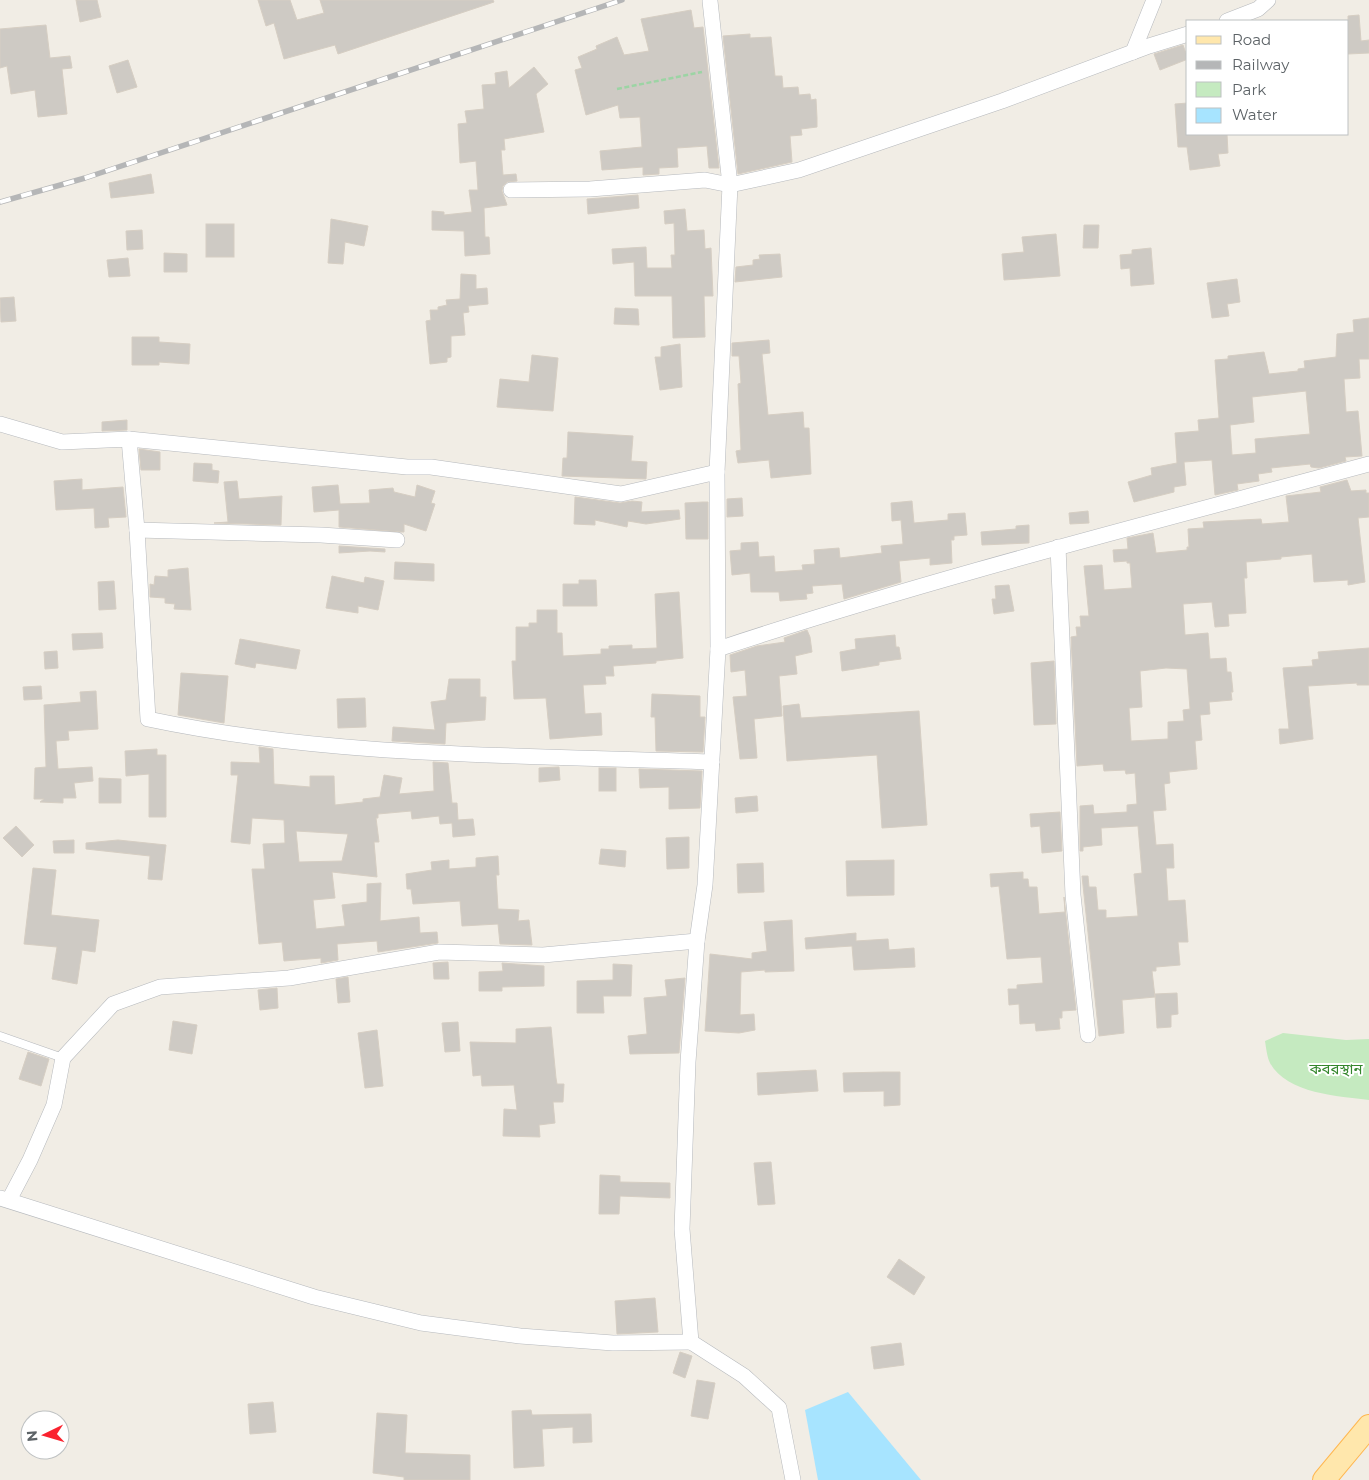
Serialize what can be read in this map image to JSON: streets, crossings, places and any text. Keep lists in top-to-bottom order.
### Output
{
  "parks": ["কবরস্থান"],
  "legend": [
    "Road",
    "Railway",
    "Park",
    "Water"
  ],
  "north": "left"
}
